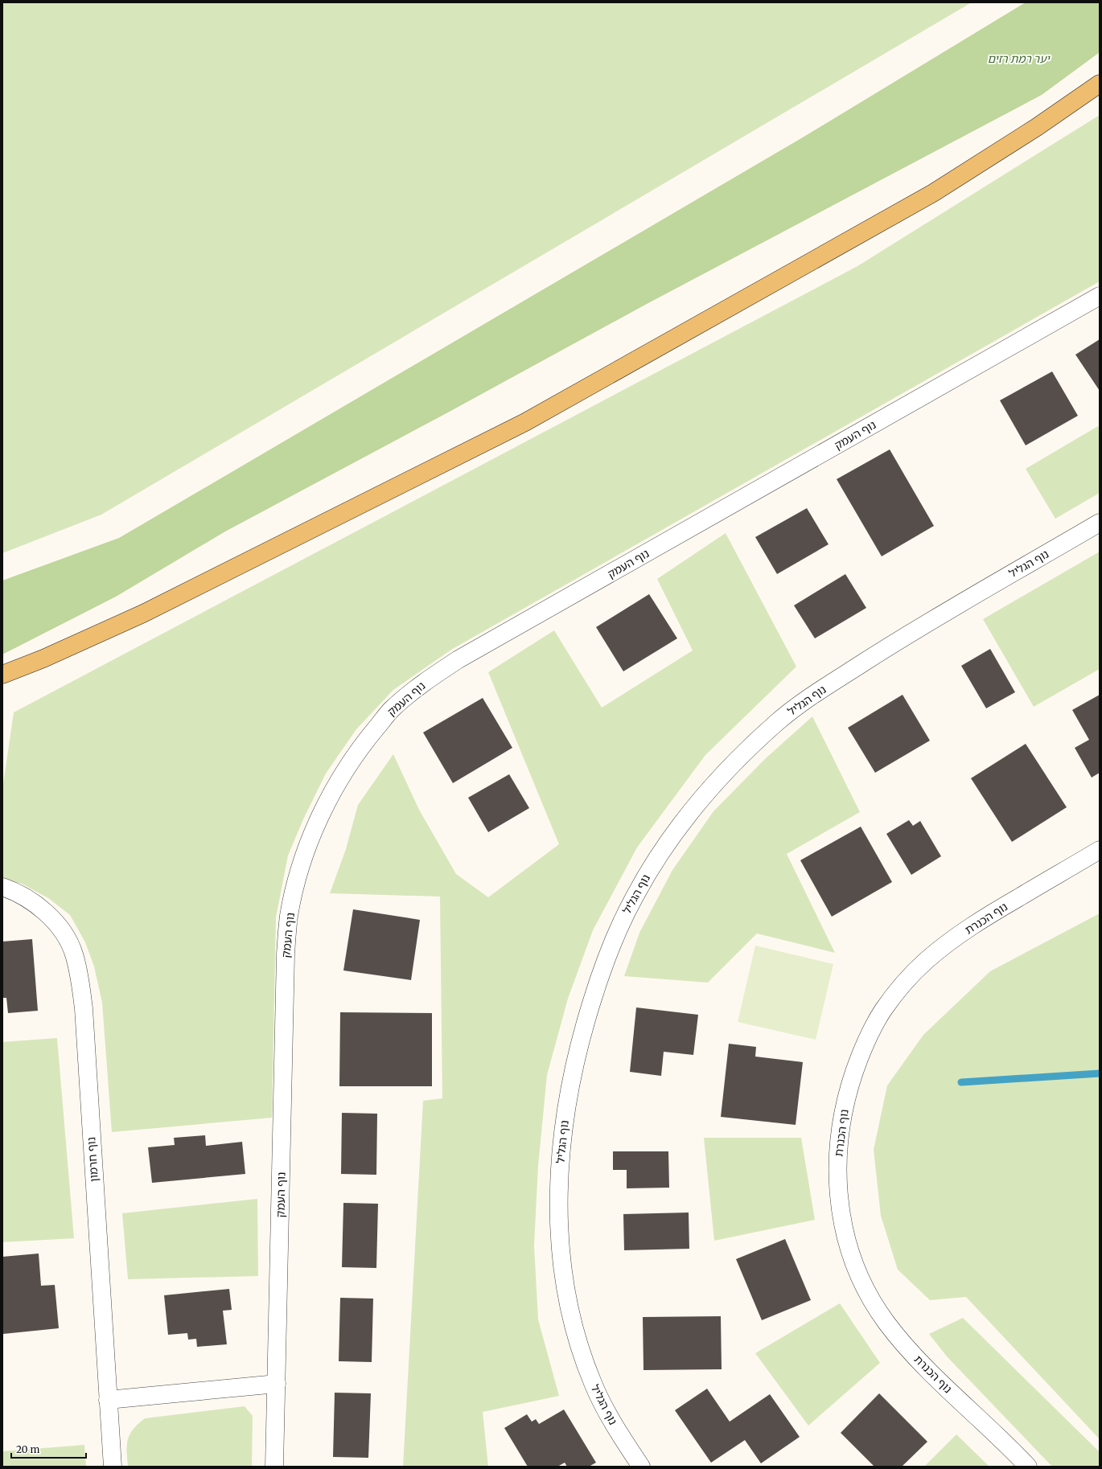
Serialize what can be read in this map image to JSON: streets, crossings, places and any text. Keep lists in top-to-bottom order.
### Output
{
  "streets": {
    "street": [
      "נוף העמק",
      "נוף הגליל",
      "נוף הכנרת",
      "נוף חרמון"
    ]
  },
  "parks": ["יער רמת רזים"],
  "scale_bar": "20 m"
}
